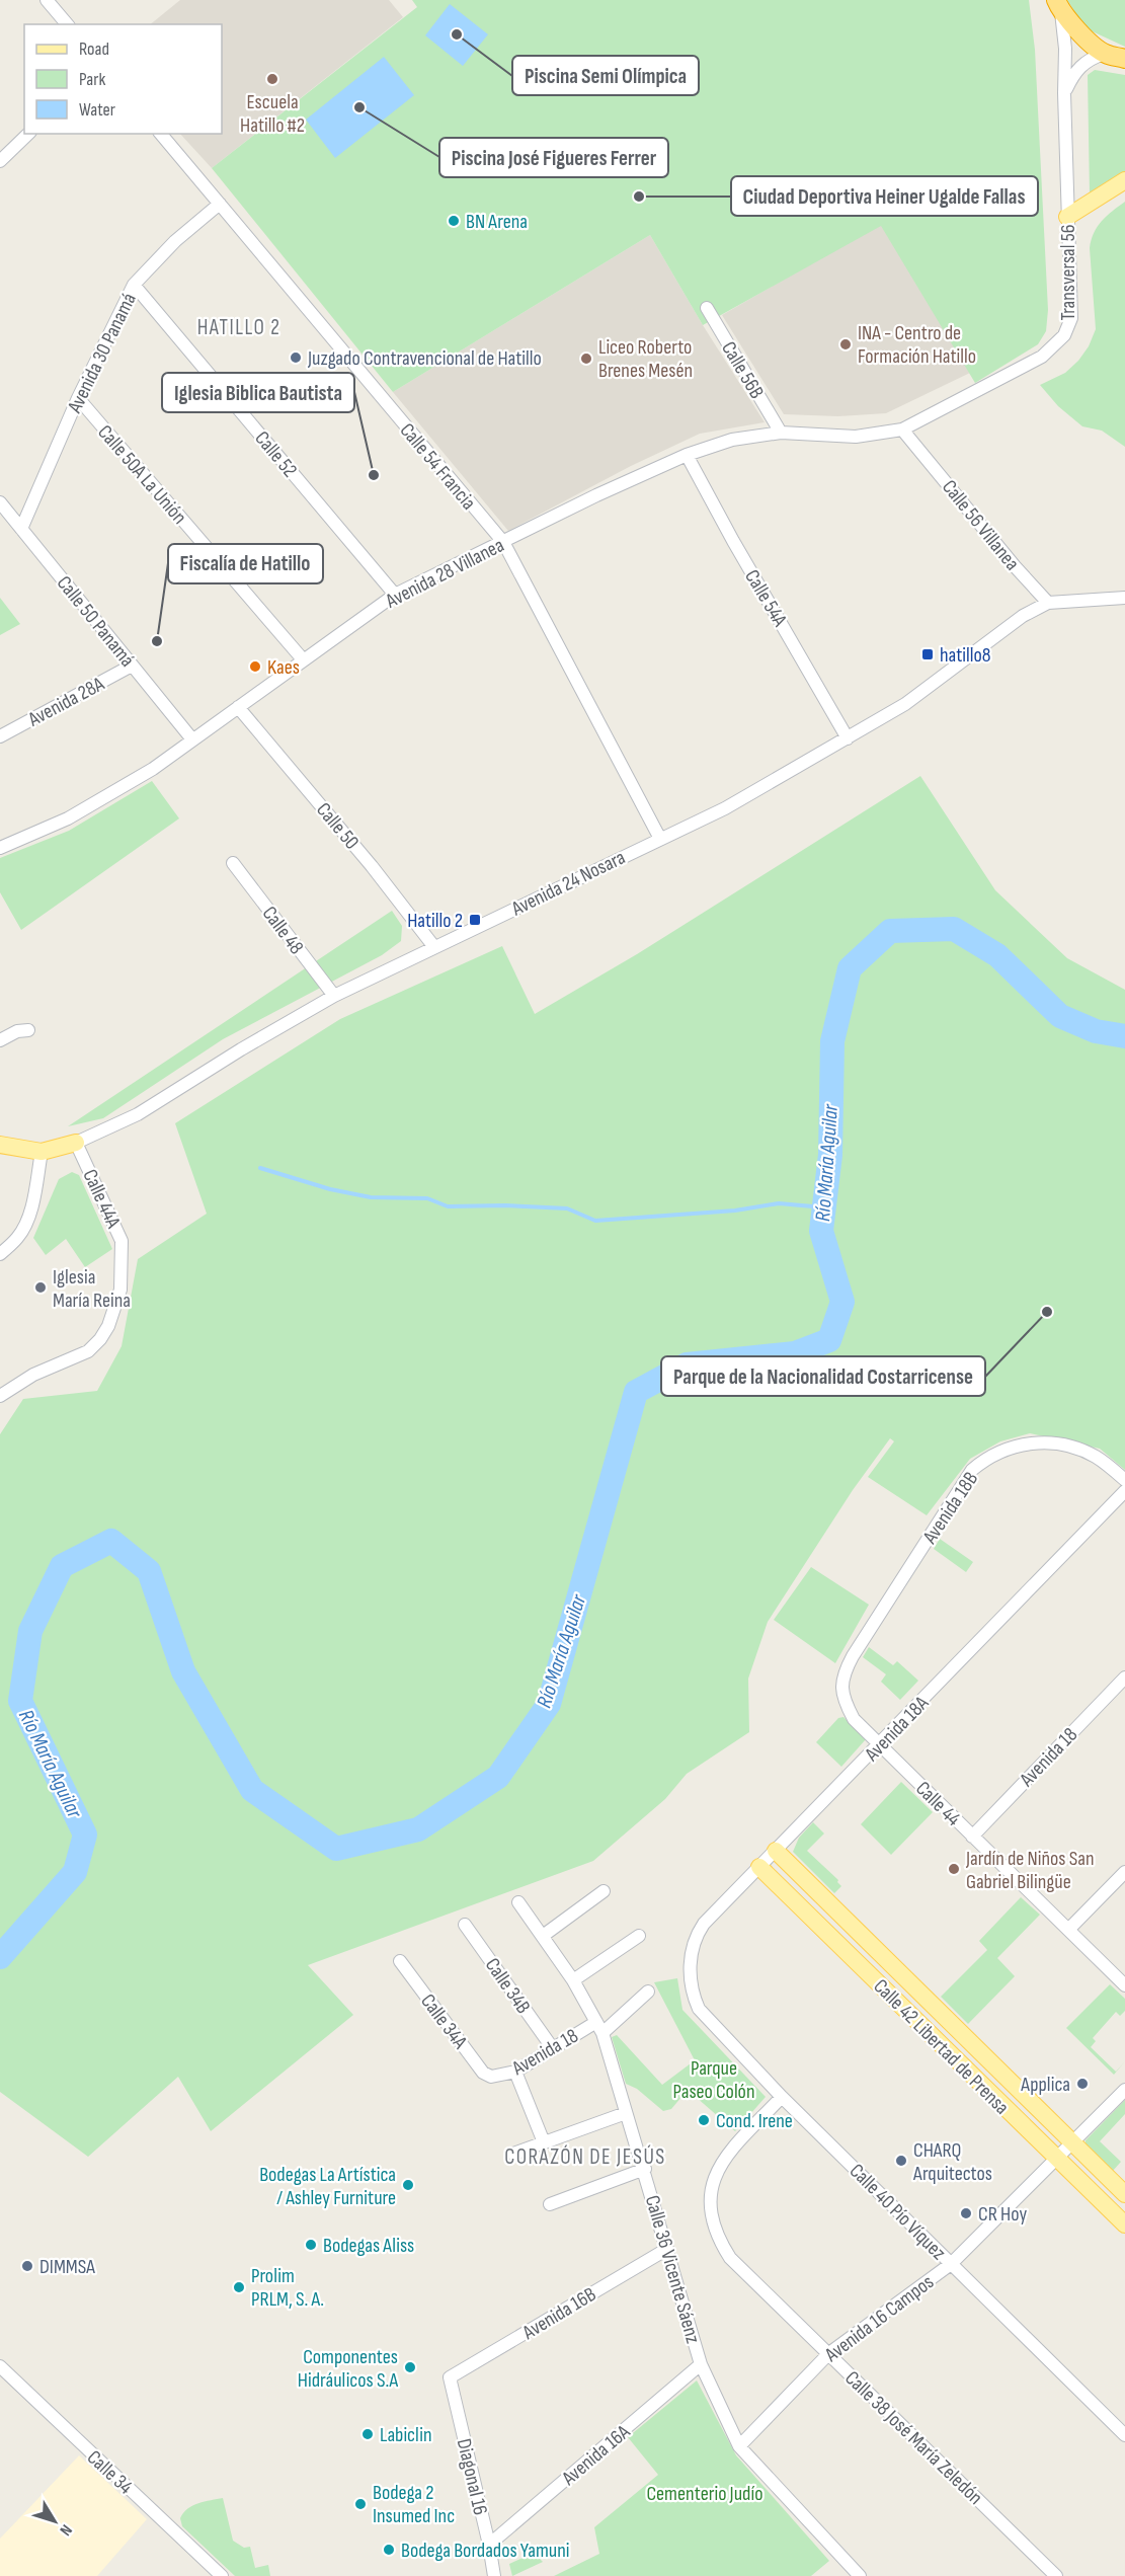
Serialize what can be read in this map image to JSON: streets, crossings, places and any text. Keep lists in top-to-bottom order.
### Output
{
  "streets": {
    "main road": ["Calle 42 Libertad de Prensa"],
    "street": [
      "Transversal 56",
      "Avenida 30 Panamá",
      "Calle 56B",
      "Calle 52",
      "Calle 54 Francia",
      "Calle 50A La Unión",
      "Calle 56 Villanea",
      "Avenida 28 Villanea",
      "Calle 54A",
      "Calle 50 Panamá",
      "Avenida 28A",
      "Calle 50",
      "Avenida 24 Nosara",
      "Calle 48",
      "Calle 44A",
      "Avenida 18B",
      "Avenida 18A",
      "Avenida 18",
      "Calle 44",
      "Calle 34B",
      "Calle 34A",
      "Calle 40 Pío Víquez",
      "Calle 36 Vicente Sáenz",
      "Avenida 16B",
      "Avenida 16 Campos",
      "Calle 38 José María Zeledón",
      "Avenida 16A",
      "Calle 34",
      "Diagonal 16"
    ]
  },
  "crossings": [
    ["Transversal 56", "Calle 56 Villanea"],
    ["Transversal 56", "Avenida 28 Villanea"],
    ["Avenida 30 Panamá", "Calle 52"],
    ["Avenida 30 Panamá", "Calle 54 Francia"],
    ["Avenida 30 Panamá", "Calle 50A La Unión"],
    ["Avenida 30 Panamá", "Calle 50 Panamá"],
    ["Calle 56B", "Avenida 28 Villanea"],
    ["Calle 52", "Avenida 28 Villanea"],
    ["Calle 54 Francia", "Avenida 28 Villanea"],
    ["Calle 54 Francia", "Avenida 24 Nosara"],
    ["Calle 50A La Unión", "Avenida 28 Villanea"],
    ["Calle 56 Villanea", "Avenida 28 Villanea"],
    ["Calle 56 Villanea", "Avenida 24 Nosara"],
    ["Avenida 28 Villanea", "Calle 54A"],
    ["Avenida 28 Villanea", "Calle 50 Panamá"],
    ["Avenida 28 Villanea", "Calle 50"],
    ["Calle 54A", "Avenida 24 Nosara"],
    ["Calle 50 Panamá", "Avenida 28A"],
    ["Calle 50", "Avenida 24 Nosara"],
    ["Avenida 24 Nosara", "Calle 48"],
    ["Avenida 24 Nosara", "Calle 44A"],
    ["Avenida 18B", "Calle 44"],
    ["Avenida 18A", "Calle 44"],
    ["Avenida 18A", "Calle 42 Libertad de Prensa"],
    ["Avenida 18A", "Calle 40 Pío Víquez"],
    ["Avenida 18", "Calle 44"],
    ["Avenida 18", "Calle 34B"],
    ["Avenida 18", "Calle 34A"],
    ["Avenida 18", "Calle 36 Vicente Sáenz"],
    ["Calle 42 Libertad de Prensa", "Avenida 16 Campos"],
    ["Calle 40 Pío Víquez", "Avenida 16 Campos"],
    ["Calle 40 Pío Víquez", "Calle 38 José María Zeledón"],
    ["Calle 36 Vicente Sáenz", "Avenida 16B"],
    ["Calle 36 Vicente Sáenz", "Avenida 16 Campos"],
    ["Calle 36 Vicente Sáenz", "Avenida 16A"],
    ["Avenida 16B", "Diagonal 16"],
    ["Avenida 16 Campos", "Calle 38 José María Zeledón"],
    ["Avenida 16A", "Diagonal 16"]
  ],
  "districts": ["HATILLO 2", "CORAZÓN DE JESÚS"],
  "water": ["Río María Aguilar"],
  "parks": ["Parque Paseo Colón", "Cementerio Judío"],
  "places": {
    "other": [
      "Piscina Semi Olímpica",
      "Escuela Hatillo #2",
      "Piscina José Figueres Ferrer",
      "Ciudad Deportiva Heiner Ugalde Fallas",
      "BN Arena",
      "INA - Centro de Formación Hatillo",
      "Juzgado Contravencional de Hatillo",
      "Liceo Roberto Brenes Mesén",
      "Iglesia Biblica Bautista",
      "Fiscalía de Hatillo",
      "Kaes",
      "Iglesia María Reina",
      "Parque de la Nacionalidad Costarricense",
      "Jardín de Niños San Gabriel Bilingüe",
      "Applica",
      "Cond. Irene",
      "CHARQ Arquitectos",
      "Bodegas La Artística / Ashley Furniture",
      "CR Hoy",
      "Bodegas Aliss",
      "DIMMSA",
      "Prolim PRLM, S. A.",
      "Componentes Hidráulicos S.A",
      "Labiclin",
      "Bodega 2 Insumed Inc",
      "Bodega Bordados Yamuni"
    ],
    "transit": ["hatillo8", "Hatillo 2"]
  },
  "legend": ["Road", "Park", "Water"],
  "north": "bottom right"
}
